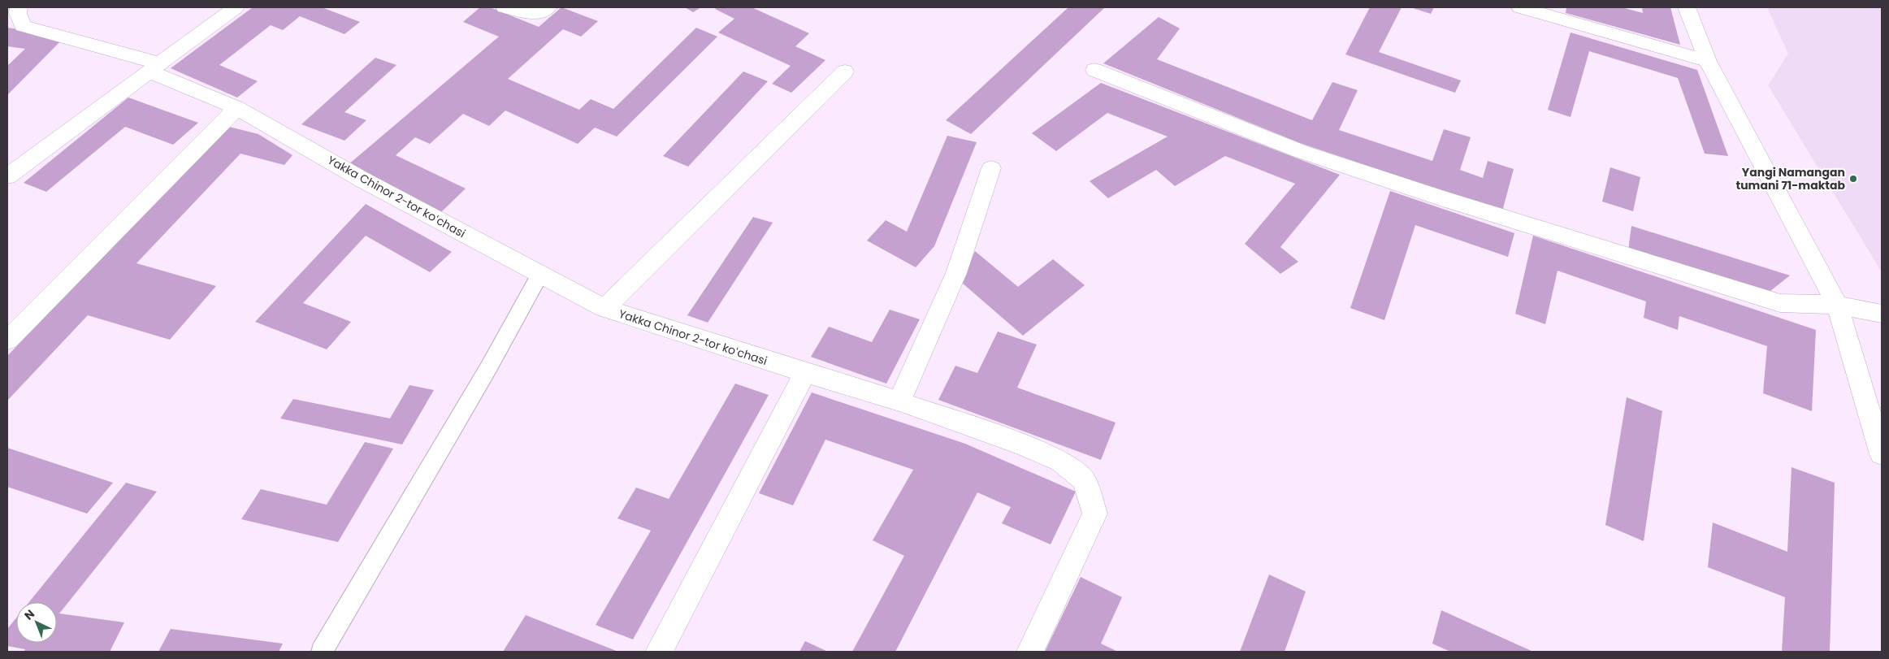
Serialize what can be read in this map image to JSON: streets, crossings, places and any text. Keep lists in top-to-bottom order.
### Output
{
  "streets": {
    "street": ["Yakka Chinor 2-tor koʻchasi"]
  },
  "places": ["Yangi Namangan tumani 71-maktab"],
  "north": "top left"
}
